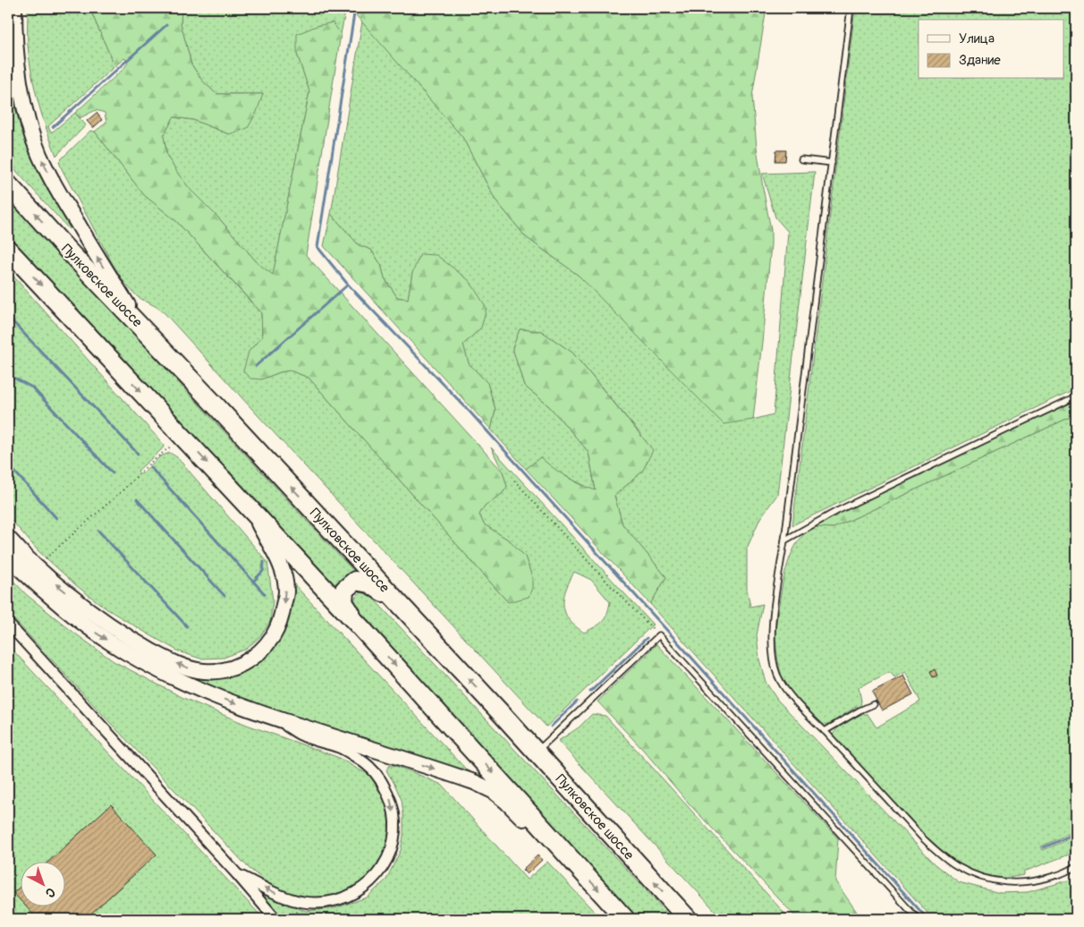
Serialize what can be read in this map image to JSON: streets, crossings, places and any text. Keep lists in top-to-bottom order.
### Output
{
  "streets": {
    "highway": ["Пулковское шоссе"]
  },
  "legend": ["Улица", "Здание"],
  "north": "bottom right"
}
